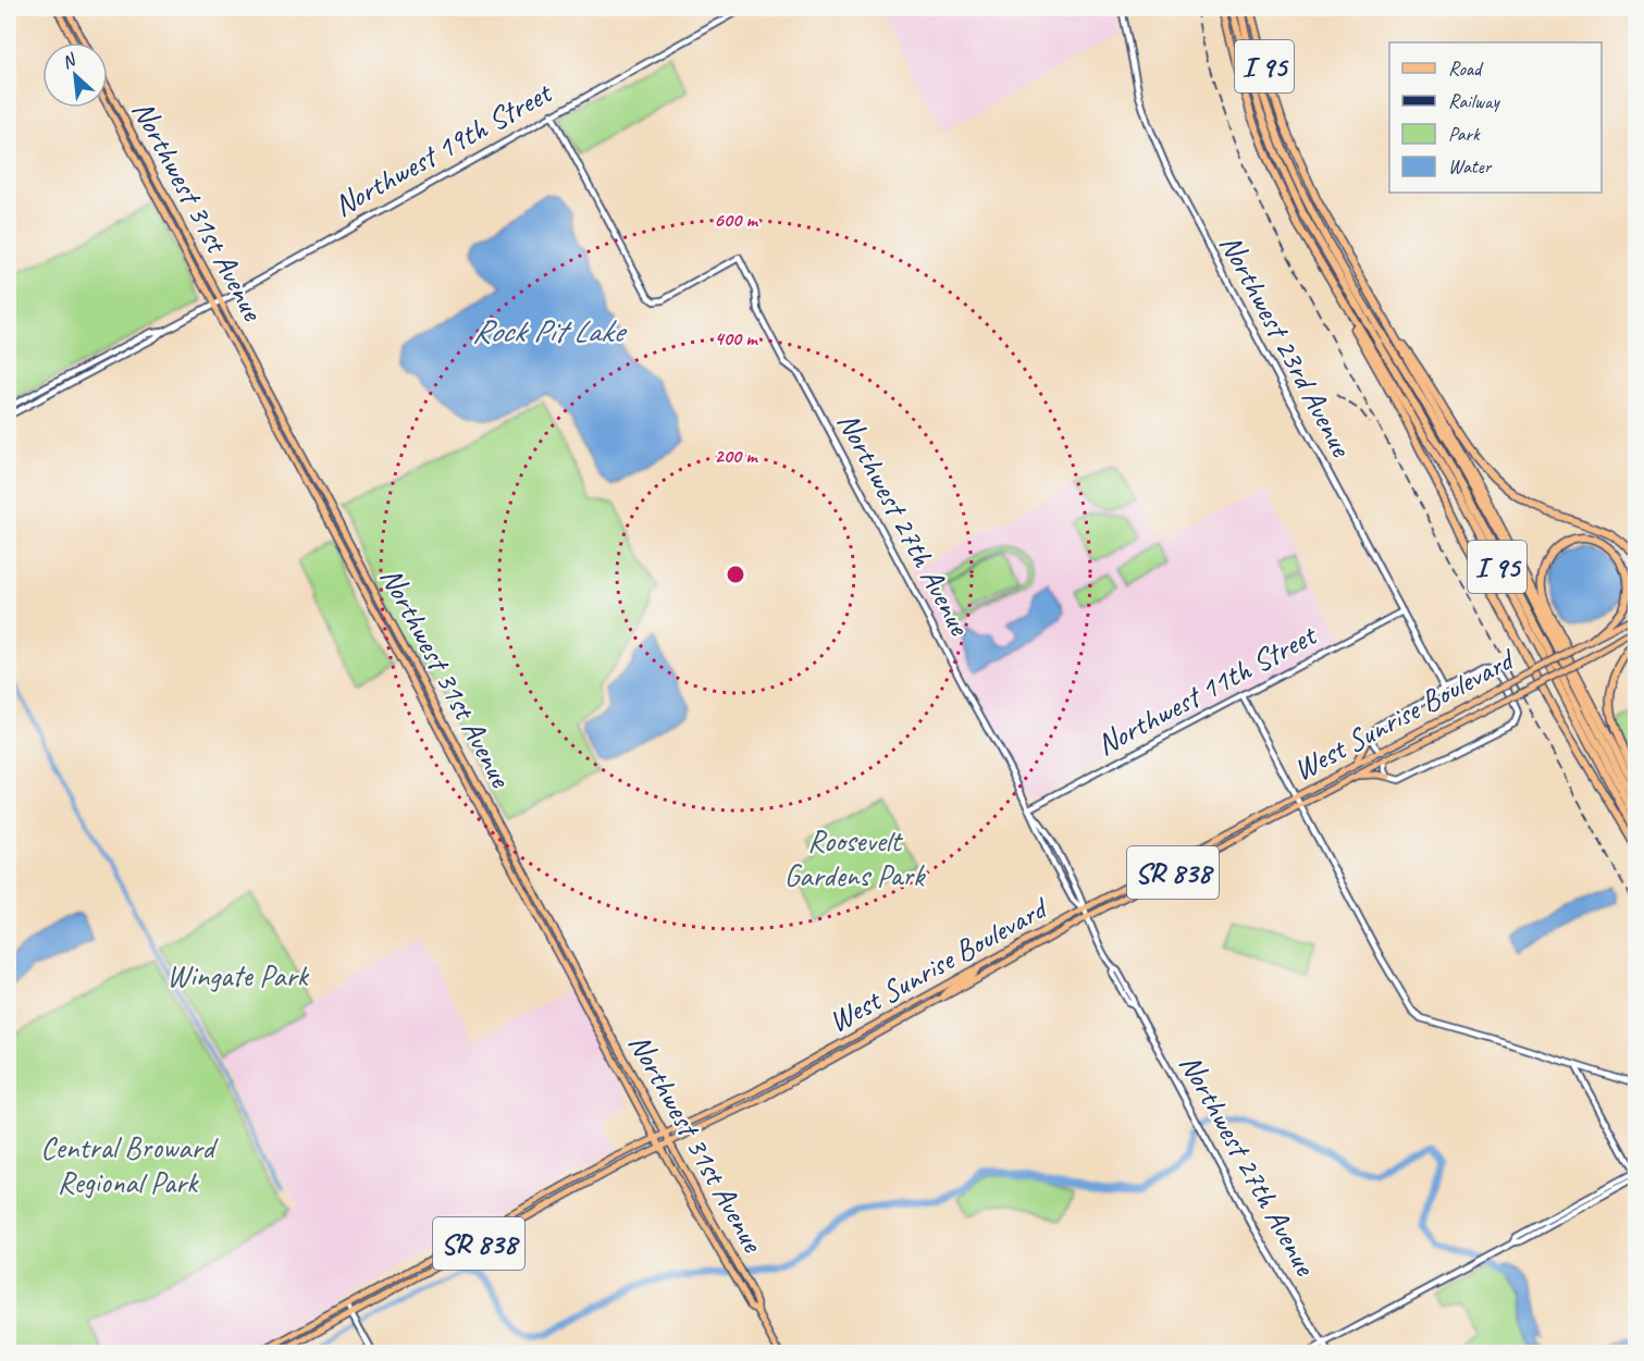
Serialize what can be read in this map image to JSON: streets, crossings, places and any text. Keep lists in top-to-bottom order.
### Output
{
  "streets": {
    "highway": ["I 95"],
    "main road": ["Northwest 31st Avenue", "West Sunrise Boulevard", "SR 838"],
    "street": [
      "Northwest 19th Street",
      "Northwest 23rd Avenue",
      "Northwest 27th Avenue",
      "Northwest 11th Street"
    ]
  },
  "crossings": [
    ["Northwest 19th Street", "Northwest 31st Avenue"],
    ["Northwest 19th Street", "Northwest 27th Avenue"],
    ["Northwest 31st Avenue", "West Sunrise Boulevard"],
    ["Northwest 23rd Avenue", "Northwest 11th Street"],
    ["Northwest 27th Avenue", "Northwest 11th Street"],
    ["Northwest 27th Avenue", "West Sunrise Boulevard"]
  ],
  "water": ["Rock Pit Lake"],
  "parks": ["Roosevelt Gardens Park", "Wingate Park", "Central Broward Regional Park"],
  "legend": [
    "Road",
    "Railway",
    "Park",
    "Water"
  ],
  "north": "top left",
  "rings": ["600 m", "400 m", "200 m"]
}
